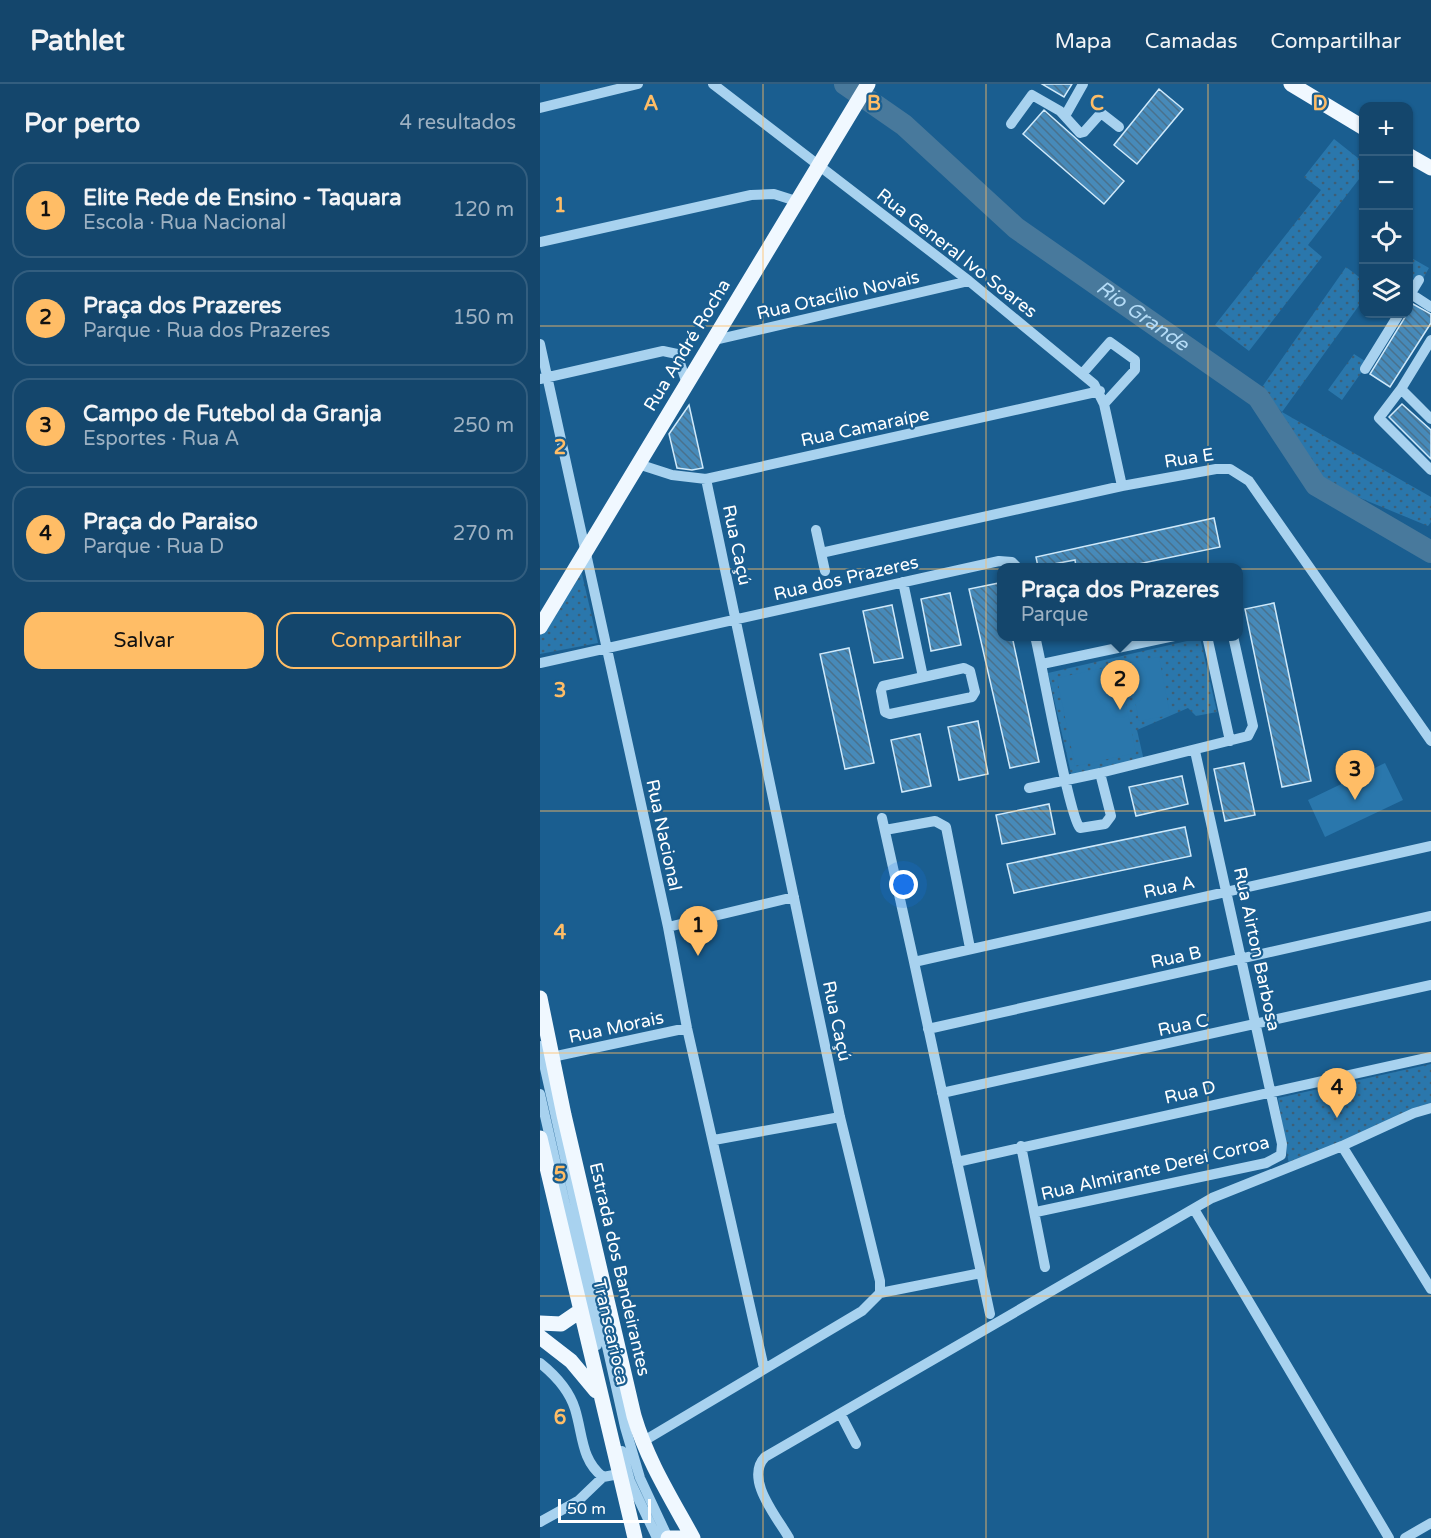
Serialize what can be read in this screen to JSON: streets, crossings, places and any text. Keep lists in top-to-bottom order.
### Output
{
  "streets": {
    "main road": ["Rua André Rocha", "Estrada dos Bandeirantes"],
    "street": [
      "Rua General Ivo Soares",
      "Rua Otacílio Novais",
      "Rua Camaraípe",
      "Rua E",
      "Rua Caçú",
      "Rua dos Prazeres",
      "Rua Nacional",
      "Rua A",
      "Rua Airton Barbosa",
      "Rua B",
      "Rua C",
      "Rua Morais",
      "Rua D",
      "Rua Almirante Derei Corroa",
      "Transcarioca"
    ]
  },
  "crossings": [
    ["Rua General Ivo Soares", "Rua Otacílio Novais"],
    ["Rua General Ivo Soares", "Rua André Rocha"],
    ["Rua General Ivo Soares", "Rua Camaraípe"],
    ["Rua General Ivo Soares", "Rua E"],
    ["Rua Otacílio Novais", "Rua André Rocha"],
    ["Rua André Rocha", "Rua Camaraípe"],
    ["Rua André Rocha", "Rua Nacional"],
    ["Rua Camaraípe", "Rua Caçú"],
    ["Rua Caçú", "Rua dos Prazeres"],
    ["Rua dos Prazeres", "Rua Nacional"],
    ["Rua Nacional", "Rua Morais"],
    ["Rua A", "Rua Airton Barbosa"],
    ["Rua Airton Barbosa", "Rua B"],
    ["Rua Airton Barbosa", "Rua C"],
    ["Rua Airton Barbosa", "Rua D"],
    ["Rua Airton Barbosa", "Rua Almirante Derei Corroa"],
    ["Rua Morais", "Estrada dos Bandeirantes"]
  ],
  "water": ["Rio Grande"],
  "scale_bar": "50 m",
  "page": {
    "header": "Pathlet",
    "nav": ["Mapa", "Camadas", "Compartilhar"],
    "heading": ["Por perto", "4 resultados"],
    "map_buttons": ["+", "−"],
    "list": [
      {
        "mark": "1",
        "name": "Elite Rede de Ensino - Taquara",
        "note": "Escola · Rua Nacional",
        "value": "120 m"
      },
      {
        "mark": "2",
        "name": "Praça dos Prazeres",
        "note": "Parque · Rua dos Prazeres",
        "value": "150 m"
      },
      {
        "mark": "3",
        "name": "Campo de Futebol da Granja",
        "note": "Esportes · Rua A",
        "value": "250 m"
      },
      {
        "mark": "4",
        "name": "Praça do Paraiso",
        "note": "Parque · Rua D",
        "value": "270 m"
      }
    ],
    "popup": ["Praça dos Prazeres", "Parque"],
    "buttons": ["Salvar", "Compartilhar"],
    "pins": [
      "2",
      "3",
      "1",
      "4"
    ],
    "scale": "50 m"
  },
  "grid": {
    "columns": [
      "A",
      "B",
      "C",
      "D"
    ],
    "rows": [
      "1",
      "2",
      "3",
      "4",
      "5",
      "6"
    ]
  }
}
